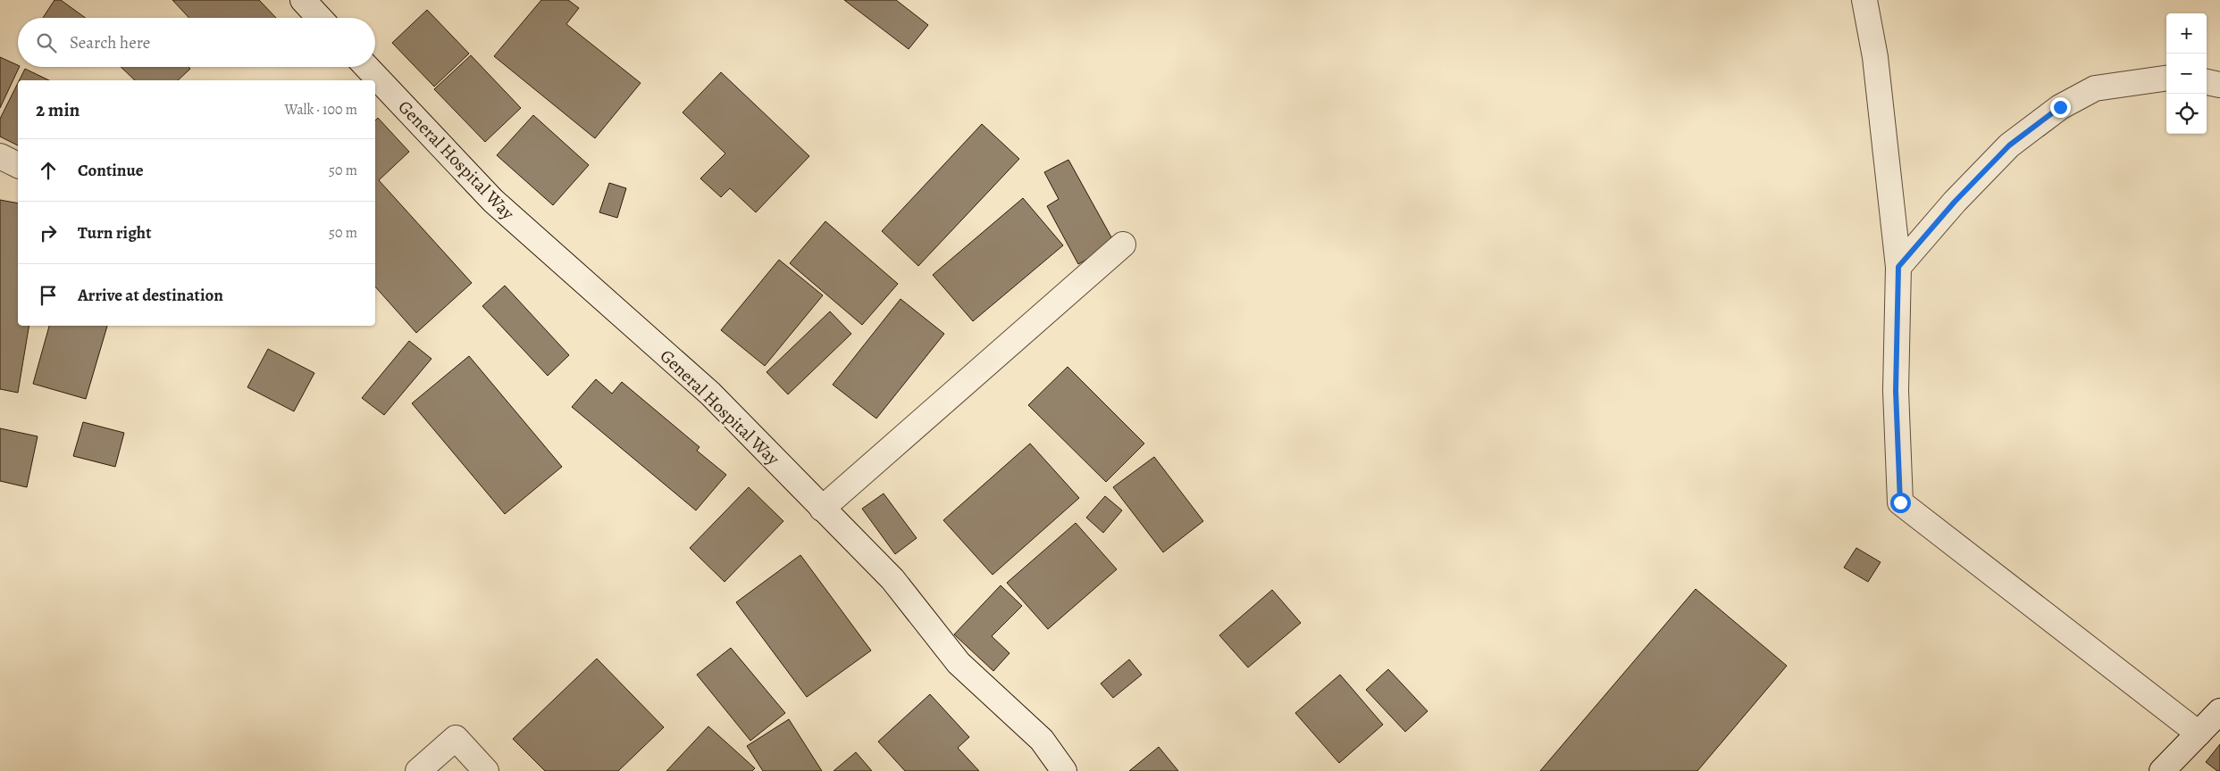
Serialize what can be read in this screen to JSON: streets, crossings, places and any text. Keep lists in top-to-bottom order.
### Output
{
  "streets": {
    "street": ["General Hospital Way"]
  },
  "page": {
    "map_buttons": ["+", "−"],
    "search": "Search here",
    "heading": ["2 min", "Walk · 100 m"],
    "list": [
      ["Continue", "50 m"],
      ["Turn right", "50 m"],
      "Arrive at destination"
    ]
  }
}
